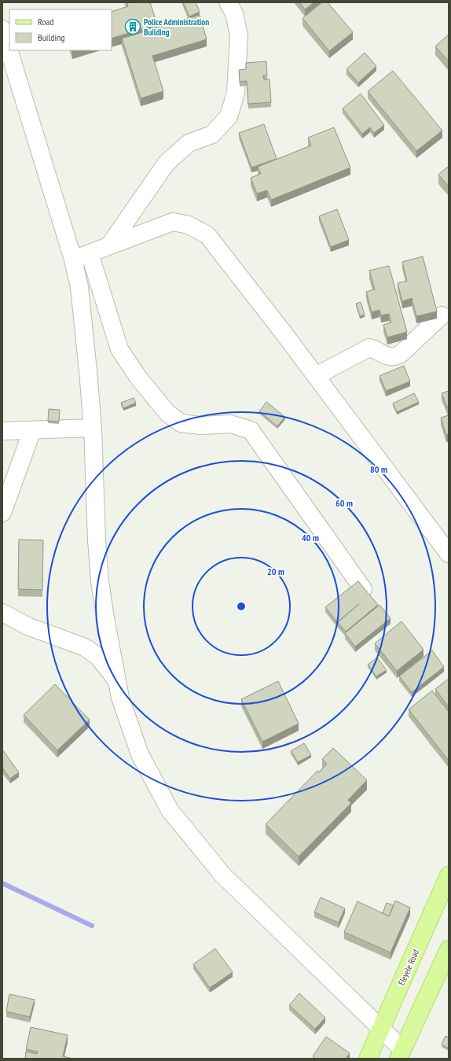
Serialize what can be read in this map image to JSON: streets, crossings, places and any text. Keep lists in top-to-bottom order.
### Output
{
  "streets": {
    "main road": ["Eleyele Road"]
  },
  "places": {
    "building": ["Police Administration Building"]
  },
  "legend": ["Road", "Building"],
  "rings": [
    "80 m",
    "60 m",
    "40 m",
    "20 m"
  ]
}
